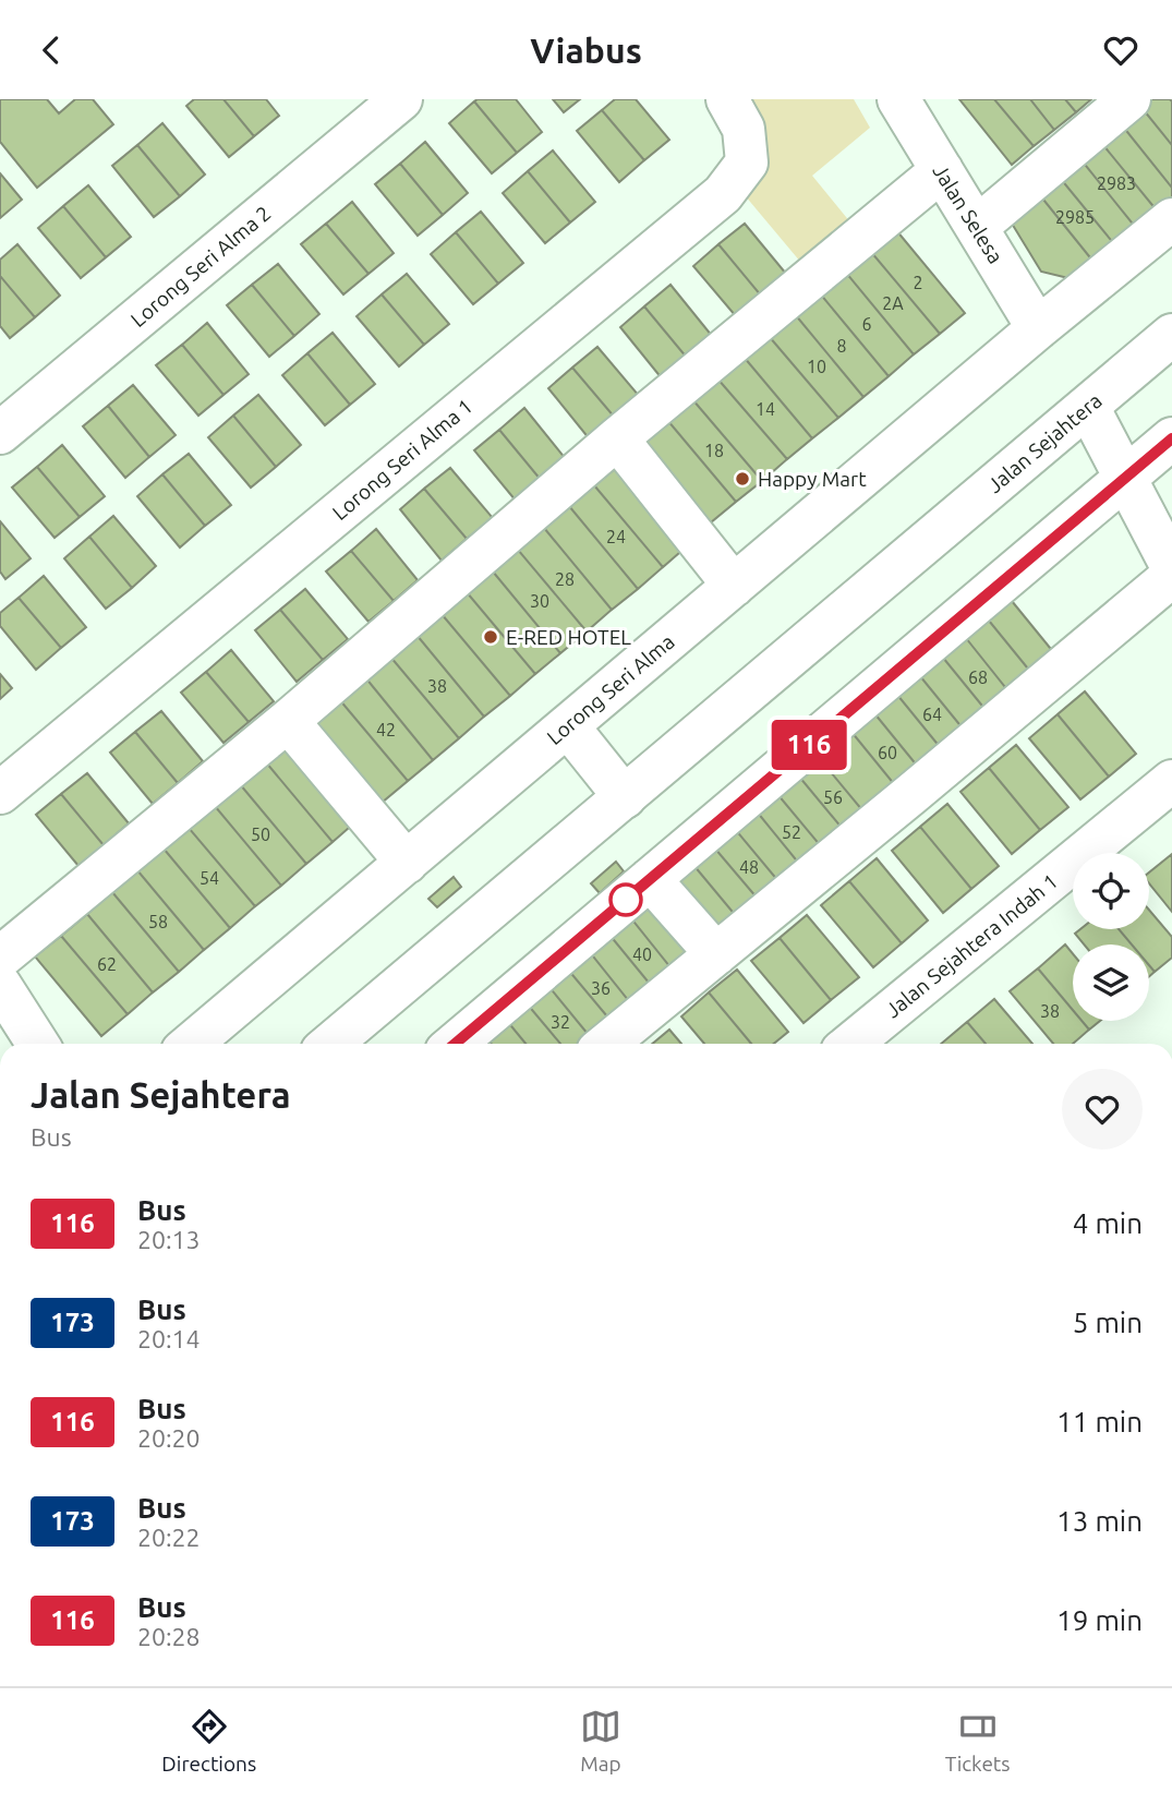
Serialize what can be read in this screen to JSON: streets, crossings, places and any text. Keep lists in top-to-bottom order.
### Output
{
  "streets": {
    "street": [
      "Jalan Selesa",
      "Lorong Seri Alma 2",
      "Jalan Sejahtera",
      "Lorong Seri Alma 1",
      "Lorong Seri Alma",
      "Jalan Sejahtera Indah 1"
    ]
  },
  "crossings": [
    ["Jalan Selesa", "Lorong Seri Alma"]
  ],
  "places": ["Happy Mart", "E-RED HOTEL"],
  "lines": ["bus line 116"],
  "house_numbers": [
    "2983",
    "2985",
    "2",
    "2A",
    "6",
    "8",
    "10",
    "14",
    "18",
    "24",
    "28",
    "30",
    "68",
    "38",
    "64",
    "42",
    "60",
    "56",
    "52",
    "50",
    "48",
    "54",
    "58",
    "40",
    "62",
    "36",
    "38",
    "32"
  ],
  "page": {
    "header": "Viabus",
    "on_map": "116",
    "heading": ["Jalan Sejahtera", "Bus"],
    "list": [
      {
        "mark": "116",
        "name": "Bus",
        "note": "20:13",
        "value": "4 min"
      },
      {
        "mark": "173",
        "name": "Bus",
        "note": "20:14",
        "value": "5 min"
      },
      {
        "mark": "116",
        "name": "Bus",
        "note": "20:20",
        "value": "11 min"
      },
      {
        "mark": "173",
        "name": "Bus",
        "note": "20:22",
        "value": "13 min"
      },
      {
        "mark": "116",
        "name": "Bus",
        "note": "20:28",
        "value": "19 min"
      }
    ],
    "tabs": ["Directions", "Map", "Tickets"]
  }
}
